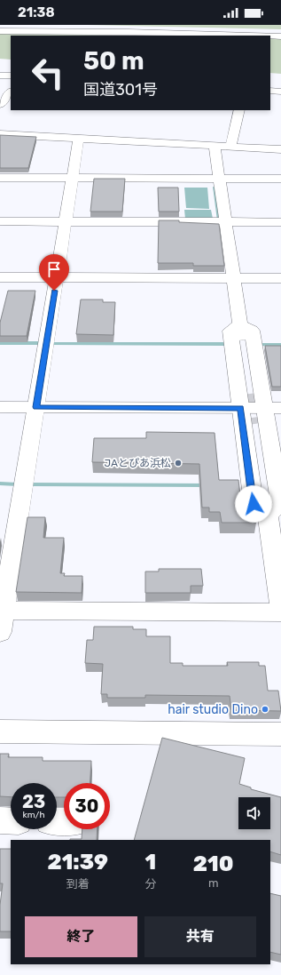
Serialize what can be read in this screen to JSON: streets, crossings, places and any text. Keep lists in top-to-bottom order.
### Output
{
  "places": ["JAとぴあ浜松", "hair studio Dino"],
  "page": {
    "status": "21:38",
    "turn": ["50 m", "国道301号"],
    "speed": "23 km/h",
    "limit": "30",
    "eta": [
      "21:39",
      "到着",
      "1",
      "分",
      "210",
      "m"
    ],
    "buttons": ["終了", "共有"]
  }
}
